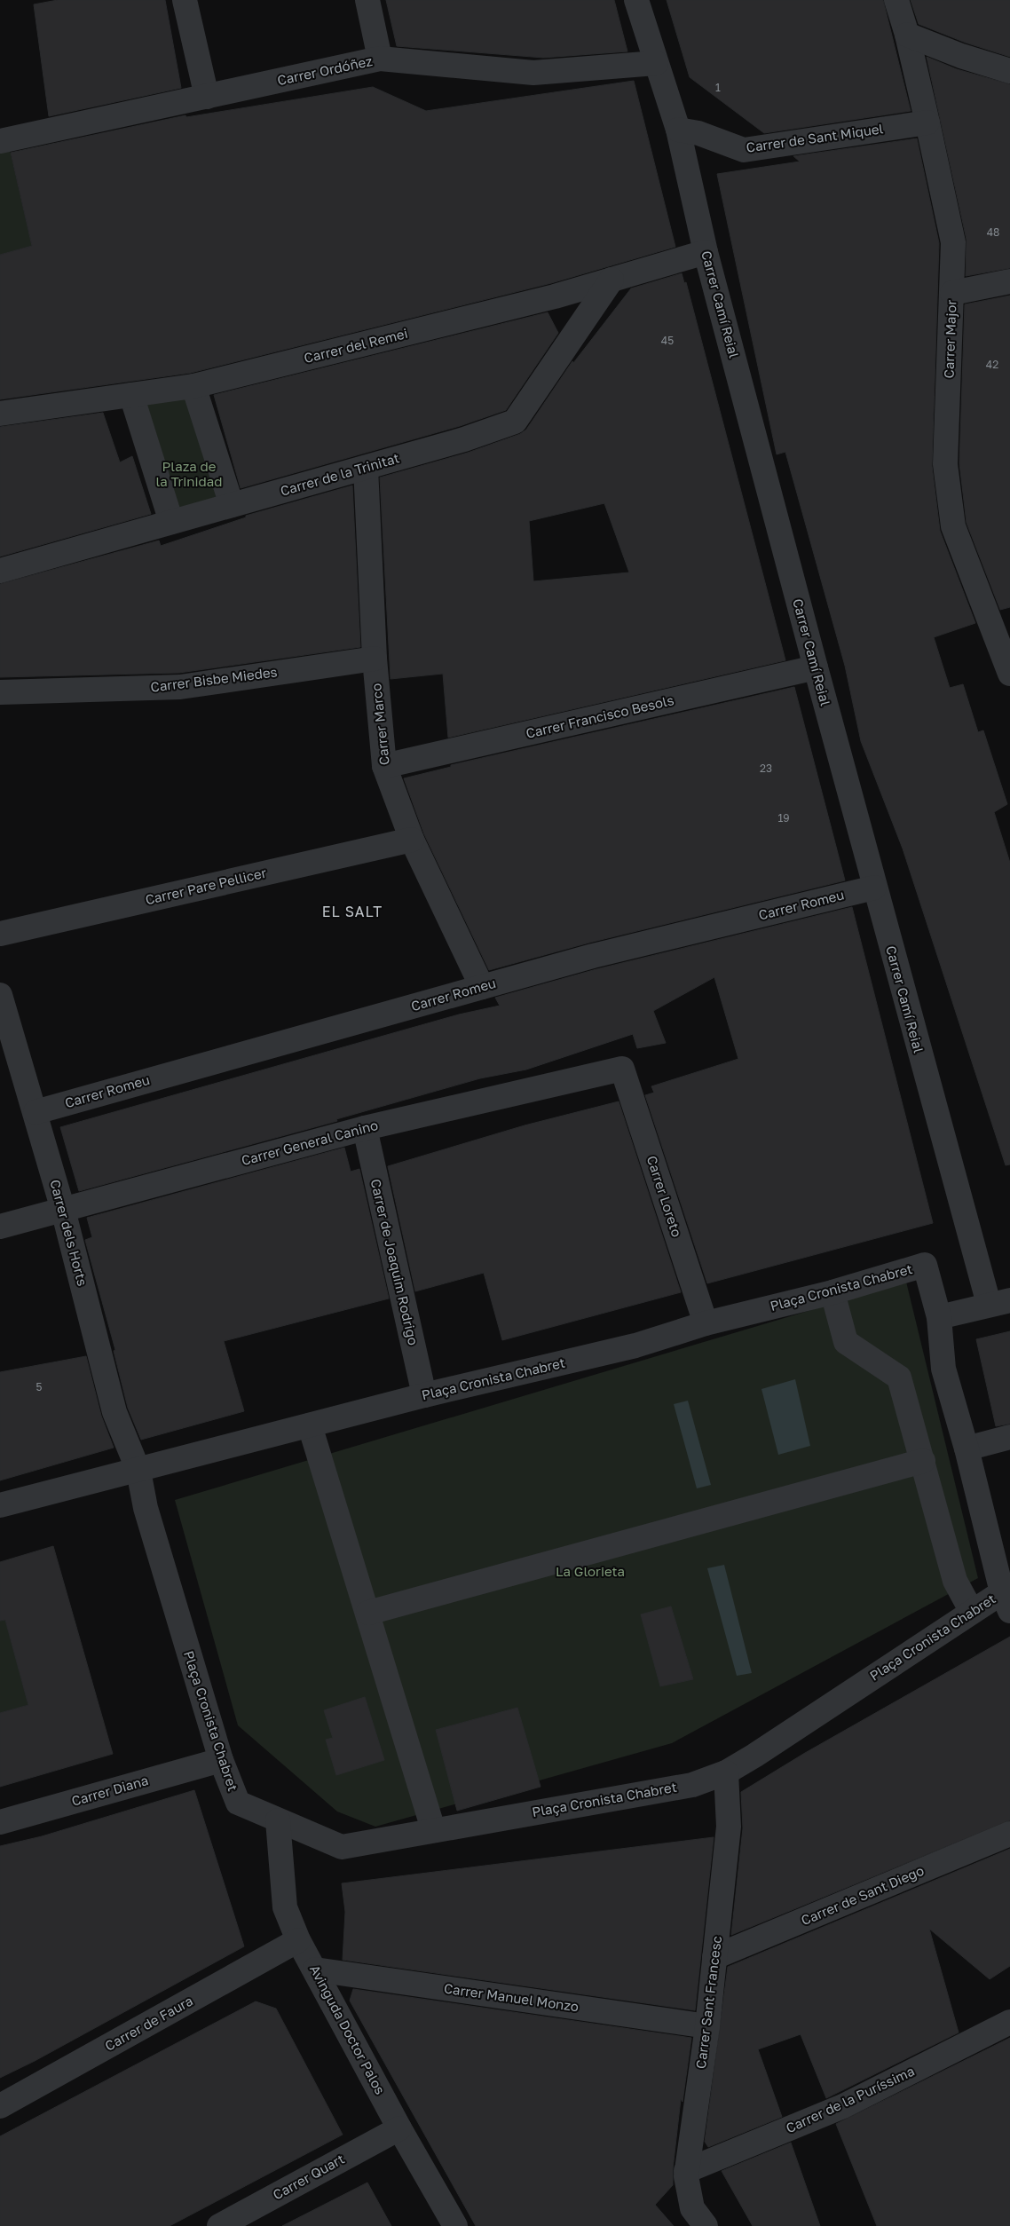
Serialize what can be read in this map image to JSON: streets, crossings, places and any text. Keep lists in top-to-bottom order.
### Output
{
  "streets": {
    "street": [
      "Carrer Ordóñez",
      "Carrer de Sant Miquel",
      "Carrer Camí Reial",
      "Carrer Major",
      "Carrer del Remei",
      "Carrer de la Trinitat",
      "Carrer Bisbe Miedes",
      "Carrer Francisco Besols",
      "Carrer Marco",
      "Carrer Pare Pellicer",
      "Carrer Romeu",
      "Carrer General Canino",
      "Carrer Loreto",
      "Carrer dels Horts",
      "Carrer de Joaquim Rodrigo",
      "Plaça Cronista Chabret",
      "Carrer Diana",
      "Carrer de Sant Diego",
      "Carrer Manuel Monzo",
      "Carrer Sant Francesc",
      "Carrer de Faura",
      "Avinguda Doctor Palos",
      "Carrer de la Puríssima",
      "Carrer Quart"
    ]
  },
  "crossings": [
    ["Carrer Ordóñez", "Carrer Camí Reial"],
    ["Carrer de Sant Miquel", "Carrer Camí Reial"],
    ["Carrer de Sant Miquel", "Carrer Major"],
    ["Carrer Camí Reial", "Carrer del Remei"],
    ["Carrer Camí Reial", "Carrer Francisco Besols"],
    ["Carrer Camí Reial", "Carrer Romeu"],
    ["Carrer del Remei", "Carrer de la Trinitat"],
    ["Carrer de la Trinitat", "Carrer Marco"],
    ["Carrer Bisbe Miedes", "Carrer Marco"],
    ["Carrer Francisco Besols", "Carrer Marco"],
    ["Carrer Marco", "Carrer Pare Pellicer"],
    ["Carrer Marco", "Carrer Romeu"],
    ["Carrer Romeu", "Carrer dels Horts"],
    ["Carrer General Canino", "Carrer Loreto"],
    ["Carrer General Canino", "Carrer dels Horts"],
    ["Carrer General Canino", "Carrer de Joaquim Rodrigo"],
    ["Carrer Loreto", "Plaça Cronista Chabret"],
    ["Carrer dels Horts", "Plaça Cronista Chabret"],
    ["Carrer de Joaquim Rodrigo", "Plaça Cronista Chabret"],
    ["Plaça Cronista Chabret", "Carrer Diana"],
    ["Plaça Cronista Chabret", "Carrer Sant Francesc"],
    ["Plaça Cronista Chabret", "Avinguda Doctor Palos"],
    ["Carrer de Sant Diego", "Carrer Sant Francesc"],
    ["Carrer Manuel Monzo", "Carrer Sant Francesc"],
    ["Carrer Manuel Monzo", "Avinguda Doctor Palos"],
    ["Carrer Sant Francesc", "Carrer de la Puríssima"],
    ["Carrer de Faura", "Avinguda Doctor Palos"],
    ["Avinguda Doctor Palos", "Carrer Quart"]
  ],
  "districts": ["EL SALT"],
  "parks": ["Plaza de la Trinidad", "La Glorieta"],
  "house_numbers": [
    "1",
    "48",
    "45",
    "42",
    "23",
    "19",
    "5"
  ]
}
